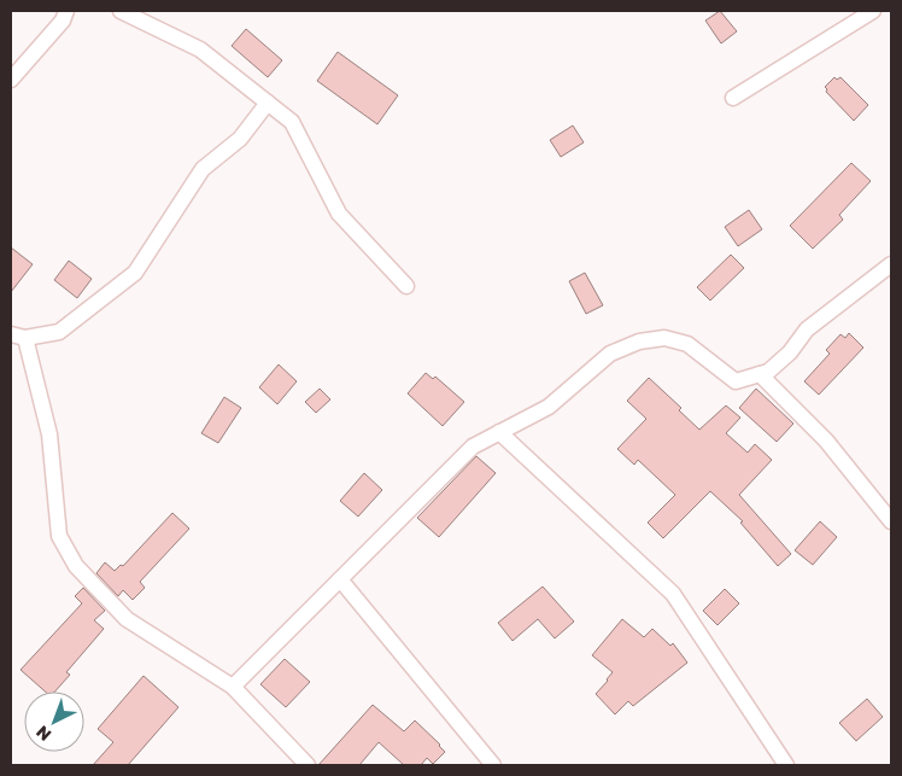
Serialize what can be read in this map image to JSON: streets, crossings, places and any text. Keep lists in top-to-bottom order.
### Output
{
  "north": "bottom left"
}
